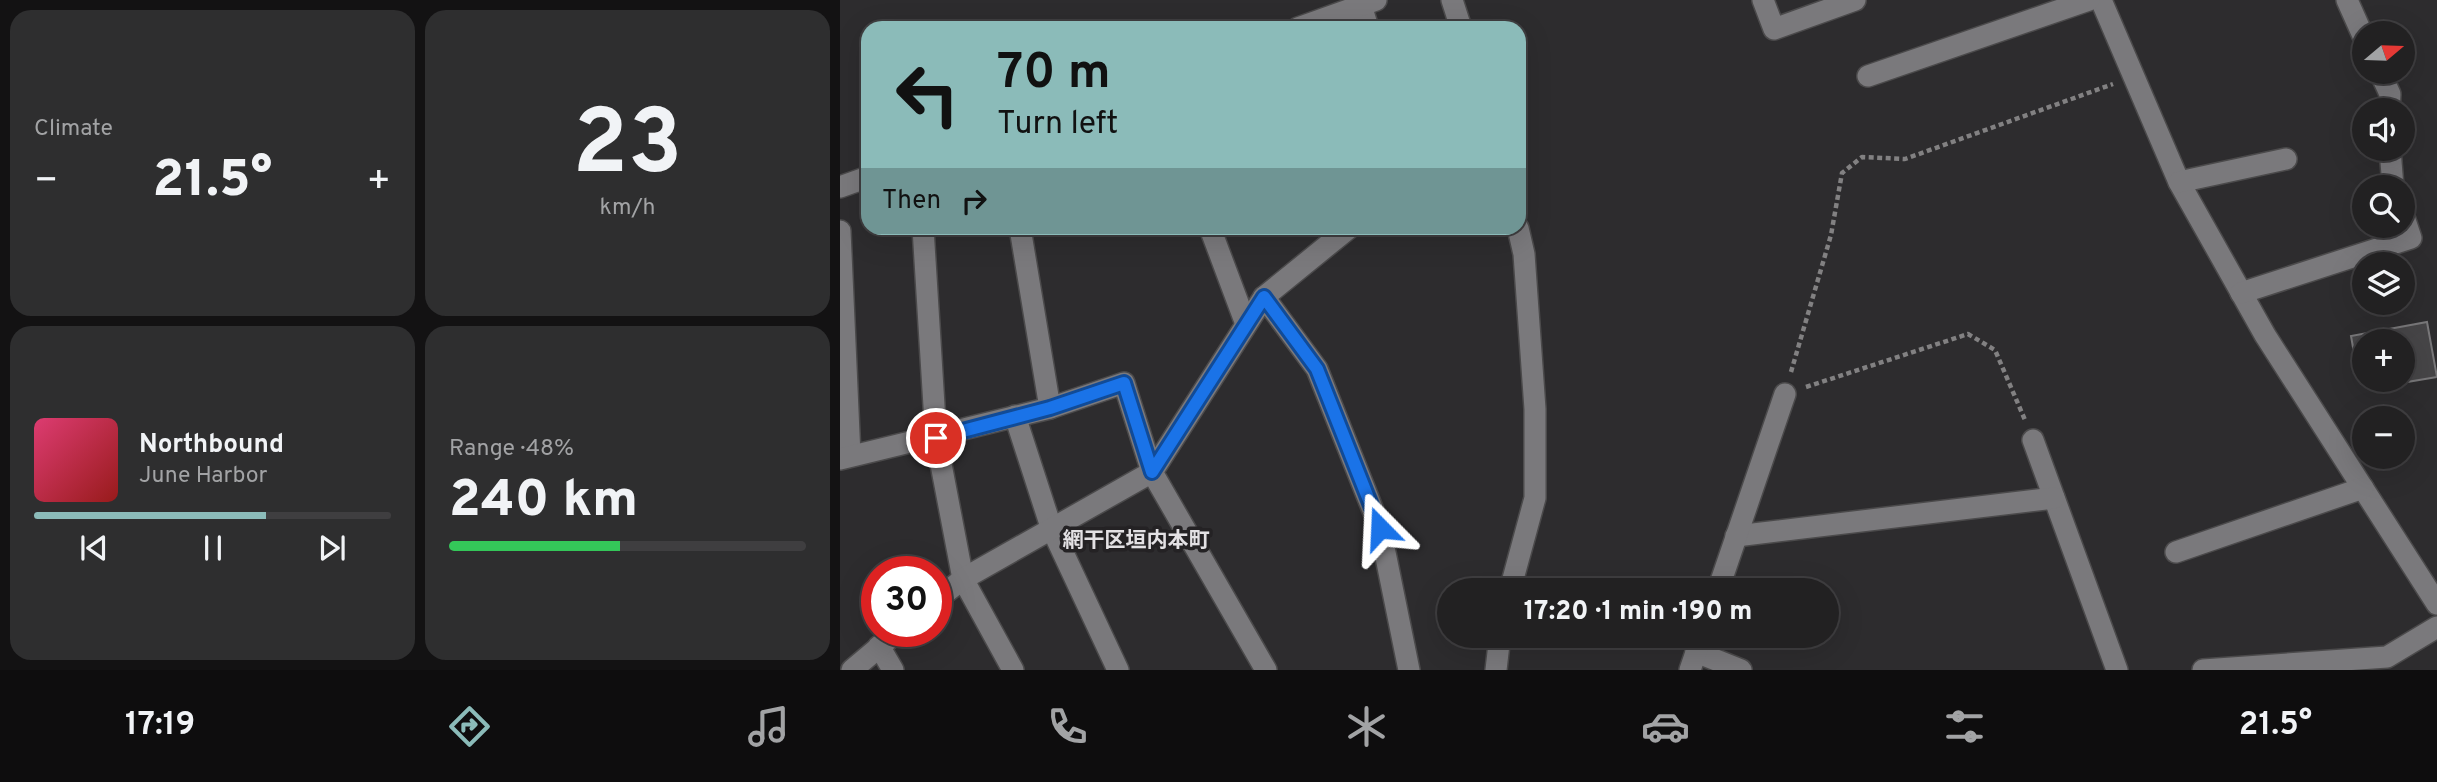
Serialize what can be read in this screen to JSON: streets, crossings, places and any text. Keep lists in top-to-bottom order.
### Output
{
  "districts": ["網干区垣内本町"],
  "north": "right",
  "page": {
    "tile": [
      "Climate",
      ["23", "km/h"],
      ["Range · 48%", "240 km"]
    ],
    "map_buttons": ["+", "−"],
    "turn": ["70 m", "Turn left"],
    "heat": ["−", "21.5°", "+"],
    "then": "Then",
    "song": ["Northbound", "June Harbor"],
    "limit": "30",
    "trip": "17:20 · 1 min · 190 m",
    "tabs": ["17:19", "21.5°"]
  }
}
